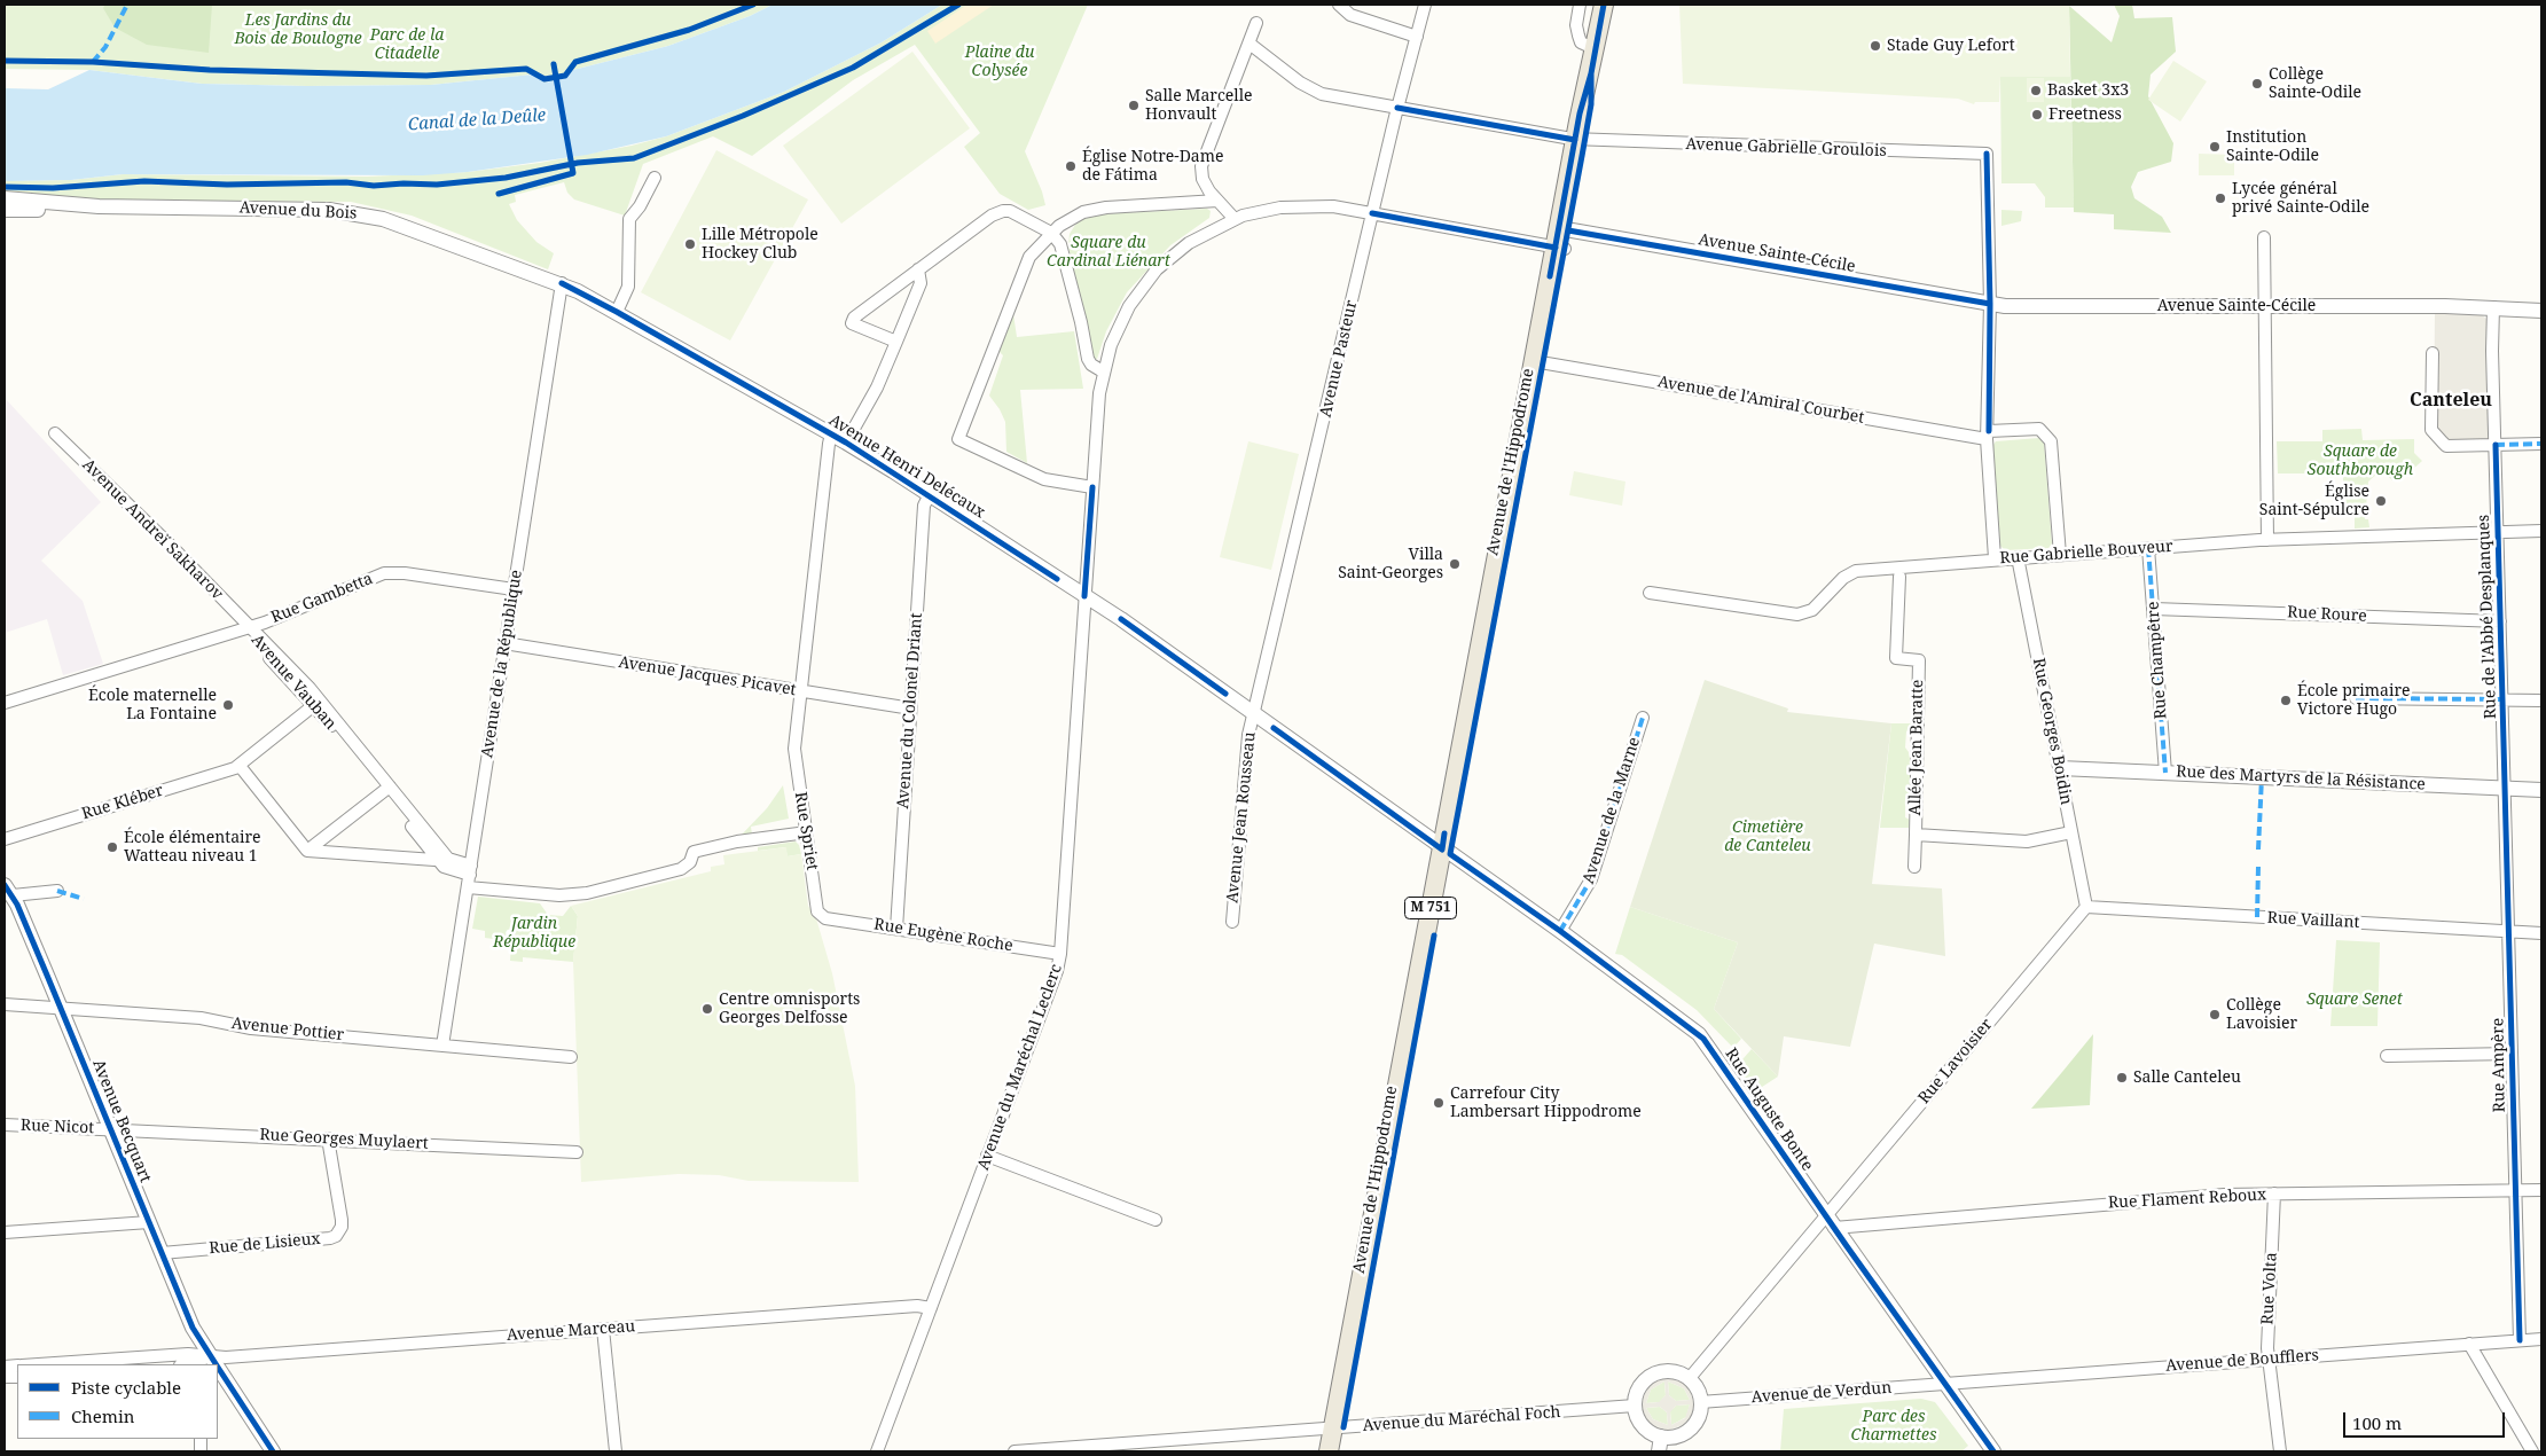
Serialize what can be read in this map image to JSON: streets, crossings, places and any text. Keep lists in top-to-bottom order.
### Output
{
  "streets": {
    "main road": ["Avenue de l'Hippodrome", "M 751"],
    "street": [
      "Avenue Gabrielle Groulois",
      "Avenue du Bois",
      "Avenue Sainte-Cécile",
      "Avenue Pasteur",
      "Avenue de l'Amiral Courbet",
      "Avenue Henri Delécaux",
      "Avenue Andreï Sakharov",
      "Rue Gabrielle Bouveur",
      "Rue Gambetta",
      "Rue Roure",
      "Rue de l'Abbé Desplanques",
      "Rue Champêtre",
      "Avenue de la République",
      "Avenue Jacques Picavet",
      "Avenue Vauban",
      "Avenue du Colonel Driant",
      "Rue Georges Boidin",
      "Allée Jean Baratte",
      "Rue des Martyrs de la Résistance",
      "Rue Kléber",
      "Avenue de la Marne",
      "Avenue Jean Rousseau",
      "Rue Spriet",
      "Rue Vaillant",
      "Rue Eugène Roche",
      "Avenue Pottier",
      "Rue Lavoisier",
      "Rue Ampère",
      "Avenue du Maréchal Leclerc",
      "Rue Auguste Bonte",
      "Avenue Becquart",
      "Rue Nicot",
      "Rue Georges Muylaert",
      "Rue Flament Reboux",
      "Rue de Lisieux",
      "Rue Volta",
      "Avenue Marceau",
      "Avenue de Boufflers",
      "Avenue de Verdun",
      "Avenue du Maréchal Foch"
    ]
  },
  "crossings": [
    ["Avenue Gabrielle Groulois", "Avenue Sainte-Cécile"],
    ["Avenue Gabrielle Groulois", "Avenue Pasteur"],
    ["Avenue Gabrielle Groulois", "Avenue de l'Hippodrome"],
    ["Avenue du Bois", "Avenue Henri Delécaux"],
    ["Avenue du Bois", "Avenue de la République"],
    ["Avenue Sainte-Cécile", "Avenue de l'Hippodrome"],
    ["Avenue Sainte-Cécile", "Rue de l'Abbé Desplanques"],
    ["Avenue Pasteur", "Avenue Henri Delécaux"],
    ["Avenue Pasteur", "Avenue Jean Rousseau"],
    ["Avenue Pasteur", "Avenue du Maréchal Leclerc"],
    ["Avenue de l'Amiral Courbet", "Avenue de l'Hippodrome"],
    ["Avenue de l'Amiral Courbet", "Rue Gabrielle Bouveur"],
    ["Avenue de l'Hippodrome", "Avenue Henri Delécaux"],
    ["Avenue de l'Hippodrome", "Avenue du Maréchal Leclerc"],
    ["Avenue de l'Hippodrome", "Rue Auguste Bonte"],
    ["Avenue de l'Hippodrome", "Avenue du Maréchal Foch"],
    ["Avenue Henri Delécaux", "Avenue de la République"],
    ["Avenue Henri Delécaux", "Avenue du Colonel Driant"],
    ["Avenue Henri Delécaux", "Avenue Jean Rousseau"],
    ["Avenue Henri Delécaux", "Rue Spriet"],
    ["Avenue Henri Delécaux", "Avenue du Maréchal Leclerc"],
    ["Avenue Henri Delécaux", "Rue Auguste Bonte"],
    ["Avenue Andreï Sakharov", "Rue Gambetta"],
    ["Avenue Andreï Sakharov", "Avenue Vauban"],
    ["Rue Gabrielle Bouveur", "Rue de l'Abbé Desplanques"],
    ["Rue Gabrielle Bouveur", "Rue Champêtre"],
    ["Rue Gabrielle Bouveur", "Rue Georges Boidin"],
    ["Rue Gambetta", "Avenue de la République"],
    ["Rue Gambetta", "Avenue Vauban"],
    ["Rue Roure", "Rue de l'Abbé Desplanques"],
    ["Rue Roure", "Rue Champêtre"],
    ["Rue de l'Abbé Desplanques", "Rue des Martyrs de la Résistance"],
    ["Rue de l'Abbé Desplanques", "Rue Ampère"],
    ["Rue Champêtre", "Rue des Martyrs de la Résistance"],
    ["Avenue de la République", "Avenue Jacques Picavet"],
    ["Avenue de la République", "Avenue Vauban"],
    ["Avenue de la République", "Avenue Pottier"],
    ["Avenue Jacques Picavet", "Avenue du Colonel Driant"],
    ["Avenue Jacques Picavet", "Rue Spriet"],
    ["Avenue Vauban", "Rue Spriet"],
    ["Avenue du Colonel Driant", "Rue Eugène Roche"],
    ["Rue Georges Boidin", "Allée Jean Baratte"],
    ["Rue Georges Boidin", "Rue des Martyrs de la Résistance"],
    ["Rue Georges Boidin", "Rue Vaillant"],
    ["Rue Georges Boidin", "Rue Lavoisier"],
    ["Rue des Martyrs de la Résistance", "Rue Ampère"],
    ["Avenue de la Marne", "Rue Auguste Bonte"],
    ["Rue Spriet", "Rue Eugène Roche"],
    ["Rue Vaillant", "Rue Lavoisier"],
    ["Rue Vaillant", "Rue Ampère"],
    ["Rue Eugène Roche", "Avenue du Maréchal Leclerc"],
    ["Avenue Pottier", "Avenue Becquart"],
    ["Rue Lavoisier", "Rue Auguste Bonte"],
    ["Rue Lavoisier", "Rue Flament Reboux"],
    ["Rue Lavoisier", "Avenue de Verdun"],
    ["Rue Lavoisier", "Avenue du Maréchal Foch"],
    ["Rue Ampère", "Rue Flament Reboux"],
    ["Rue Ampère", "Avenue de Boufflers"],
    ["Avenue du Maréchal Leclerc", "Avenue Marceau"],
    ["Rue Auguste Bonte", "Rue Flament Reboux"],
    ["Rue Auguste Bonte", "Avenue de Boufflers"],
    ["Rue Auguste Bonte", "Avenue de Verdun"],
    ["Avenue Becquart", "Rue Nicot"],
    ["Avenue Becquart", "Rue Georges Muylaert"],
    ["Avenue Becquart", "Rue de Lisieux"],
    ["Avenue Becquart", "Avenue Marceau"],
    ["Rue Nicot", "Rue Georges Muylaert"],
    ["Rue Georges Muylaert", "Rue de Lisieux"],
    ["Rue Flament Reboux", "Rue Volta"],
    ["Rue Volta", "Avenue de Boufflers"],
    ["Avenue de Boufflers", "Avenue de Verdun"],
    ["Avenue de Verdun", "Avenue du Maréchal Foch"]
  ],
  "districts": ["Canteleu"],
  "water": ["Canal de la Deûle"],
  "parks": [
    "Les Jardins du Bois de Boulogne",
    "Parc de la Citadelle",
    "Plaine du Colysée",
    "Square du Cardinal Liénart",
    "Square de Southborough",
    "Cimetière de Canteleu",
    "Jardin République",
    "Square Senet",
    "Parc des Charmettes"
  ],
  "places": [
    "Stade Guy Lefort",
    "Collège Sainte-Odile",
    "Basket 3x3",
    "Salle Marcelle Honvault",
    "Freetness",
    "Institution Sainte-Odile",
    "Église Notre-Dame de Fátima",
    "Lycée général privé Sainte-Odile",
    "Lille Métropole Hockey Club",
    "Église Saint-Sépulcre",
    "Villa Saint-Georges",
    "École primaire Victore Hugo",
    "École maternelle La Fontaine",
    "École élémentaire Watteau niveau 1",
    "Centre omnisports Georges Delfosse",
    "Collège Lavoisier",
    "Salle Canteleu",
    "Carrefour City Lambersart Hippodrome"
  ],
  "legend": ["Piste cyclable", "Chemin"],
  "scale_bar": "100 m"
}
